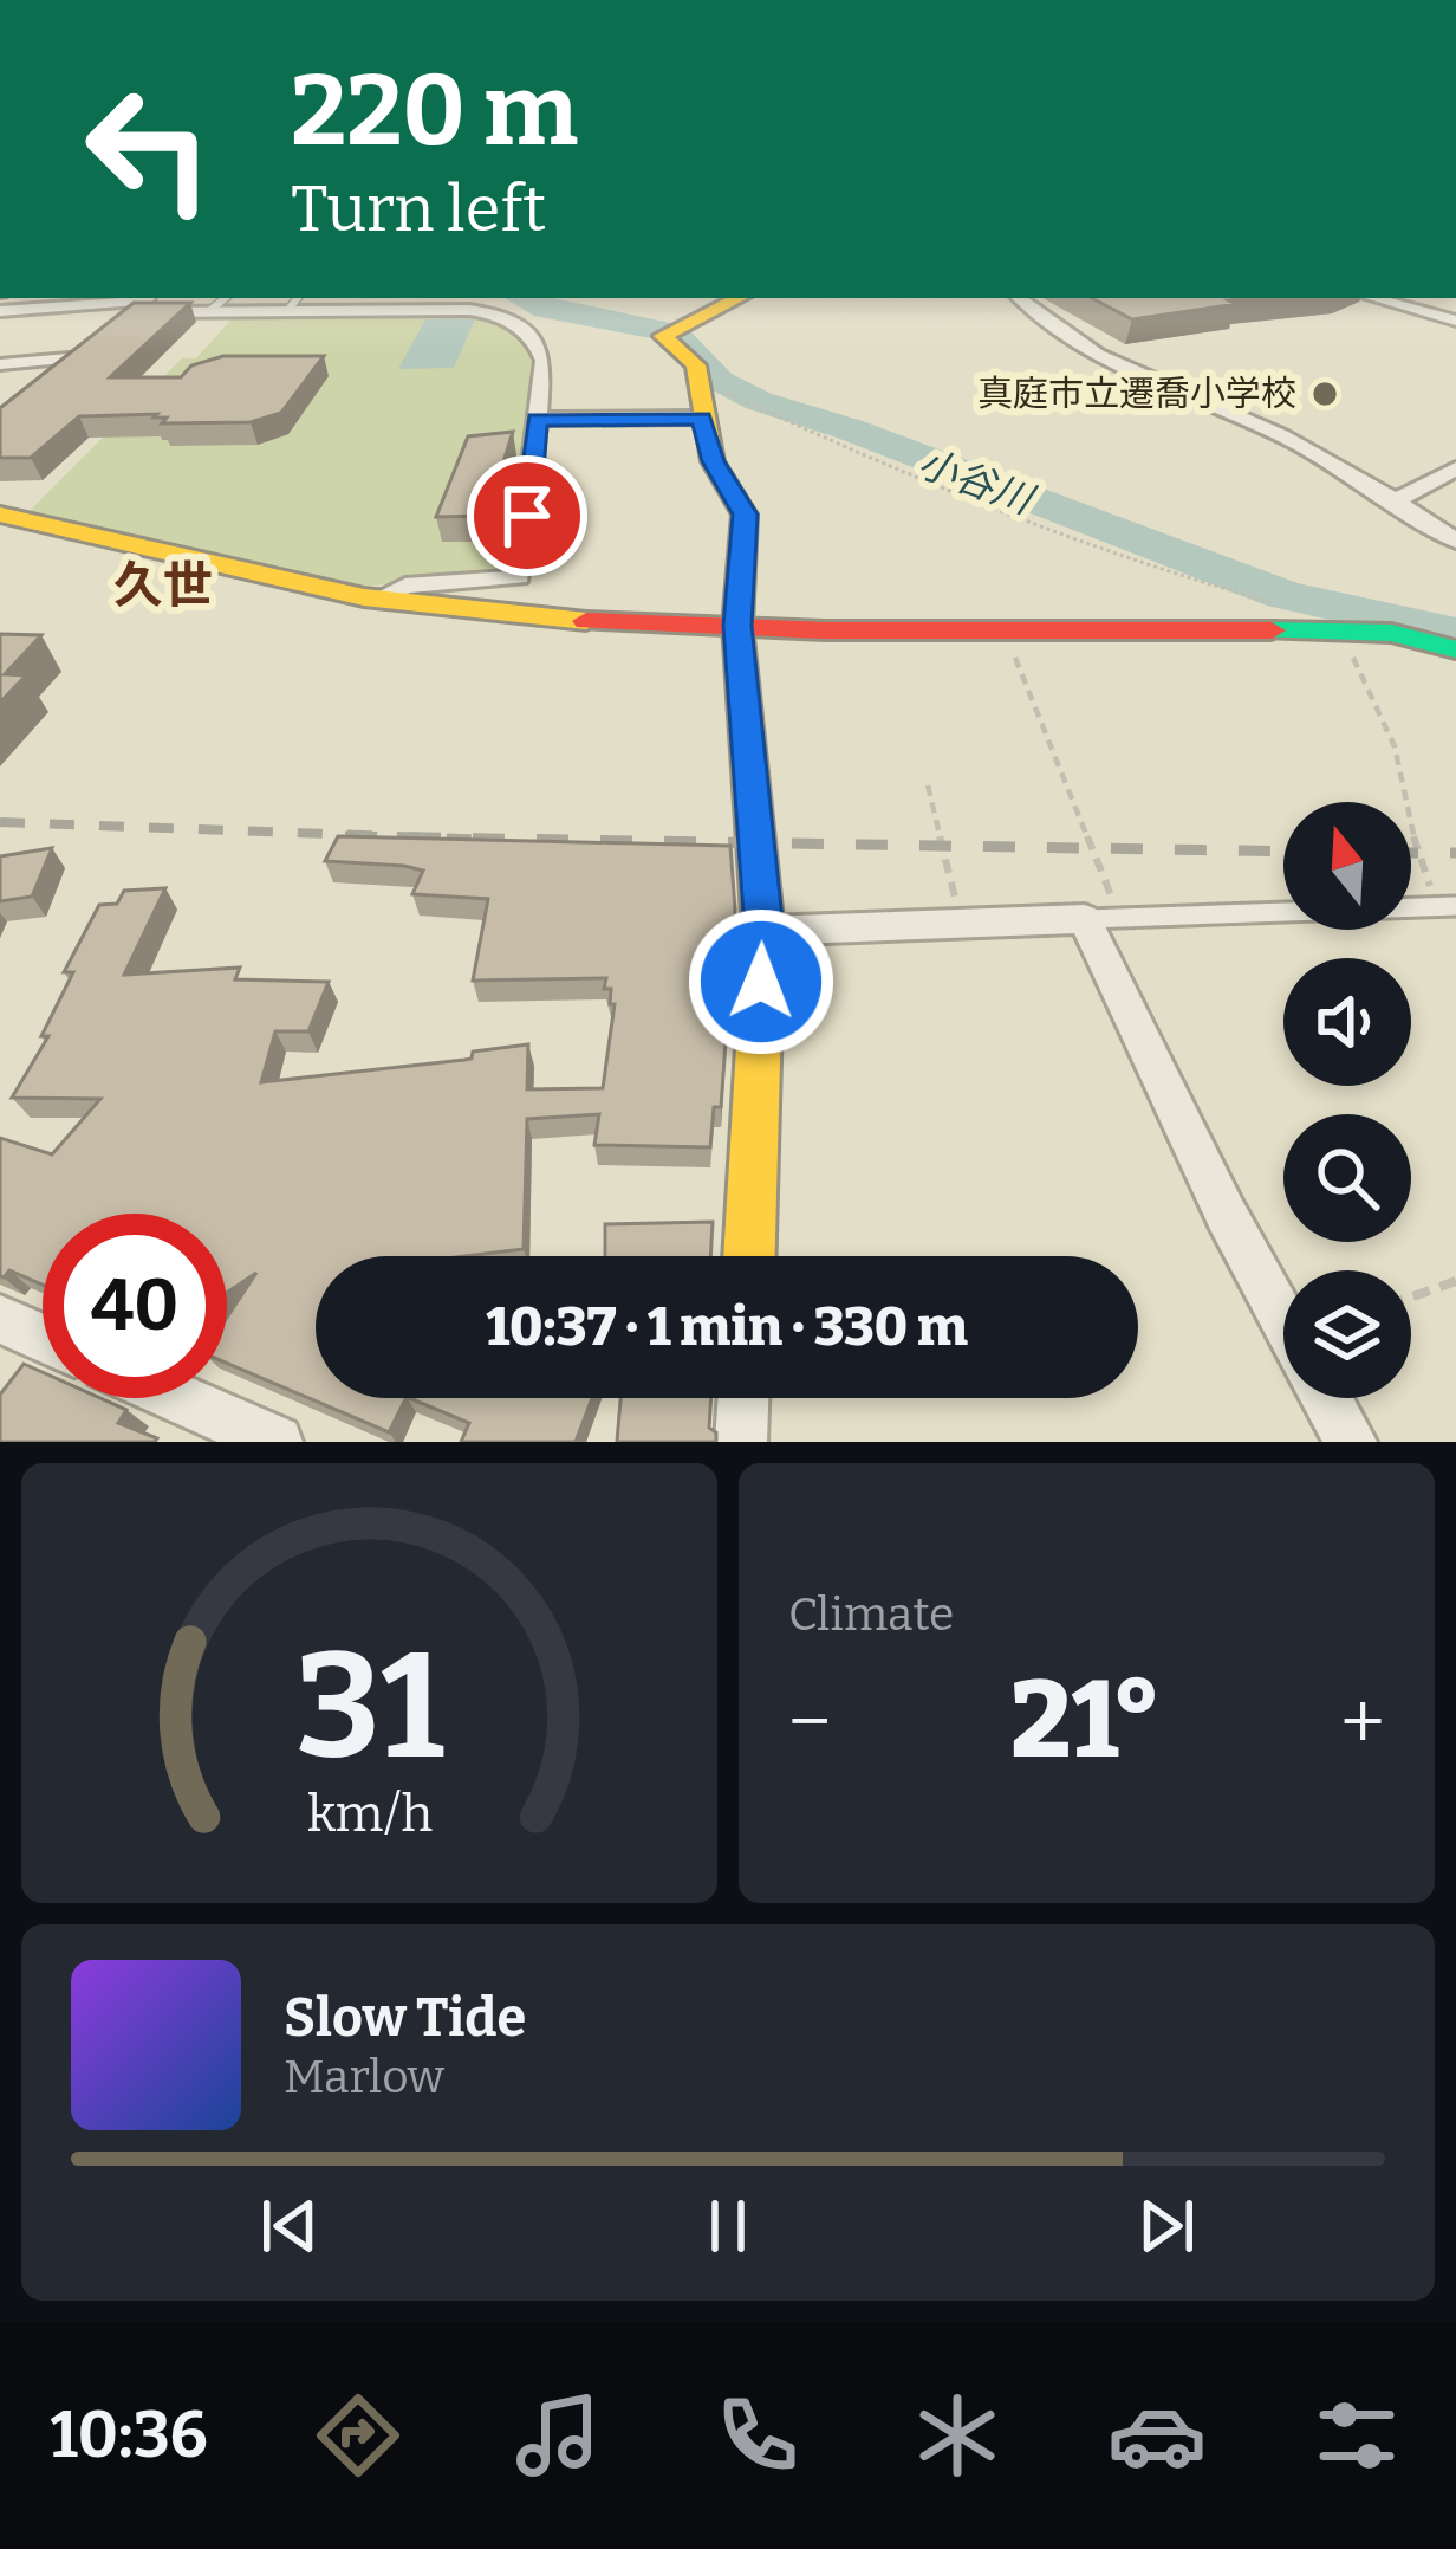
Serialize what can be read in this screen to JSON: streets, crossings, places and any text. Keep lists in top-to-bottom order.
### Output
{
  "districts": ["久世"],
  "water": ["小谷川"],
  "places": ["真庭市立遷喬小学校"],
  "north": "top",
  "page": {
    "turn": ["220 m", "Turn left"],
    "limit": "40",
    "trip": "10:37 · 1 min · 330 m",
    "tile": "Climate",
    "heat": ["−", "21°", "+"],
    "song": ["Slow Tide", "Marlow"],
    "tabs": "10:36",
    "gauge": ["31", "km/h"]
  }
}
